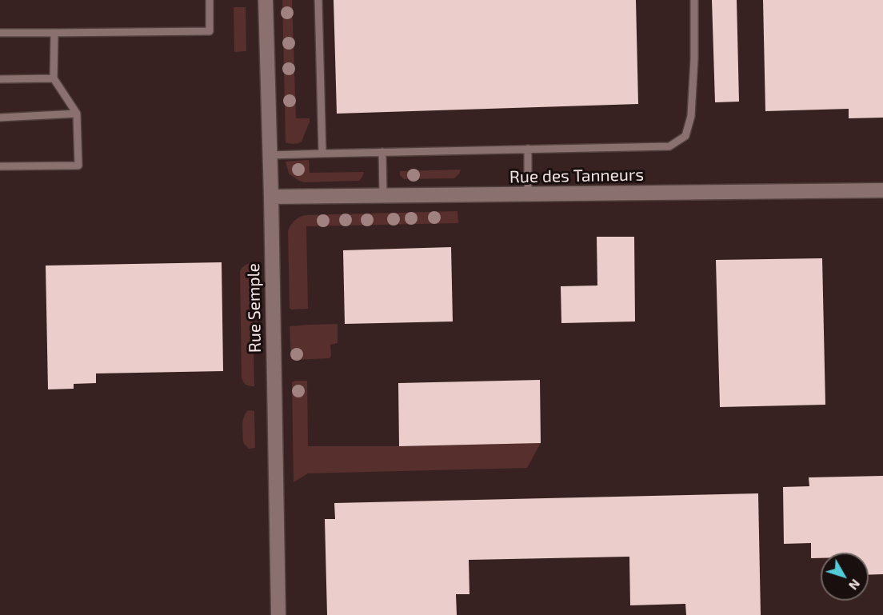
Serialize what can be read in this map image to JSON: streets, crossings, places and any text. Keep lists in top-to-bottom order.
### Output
{
  "streets": {
    "street": ["Rue des Tanneurs", "Rue Semple"]
  },
  "crossings": [
    ["Rue des Tanneurs", "Rue Semple"]
  ],
  "north": "bottom right"
}
